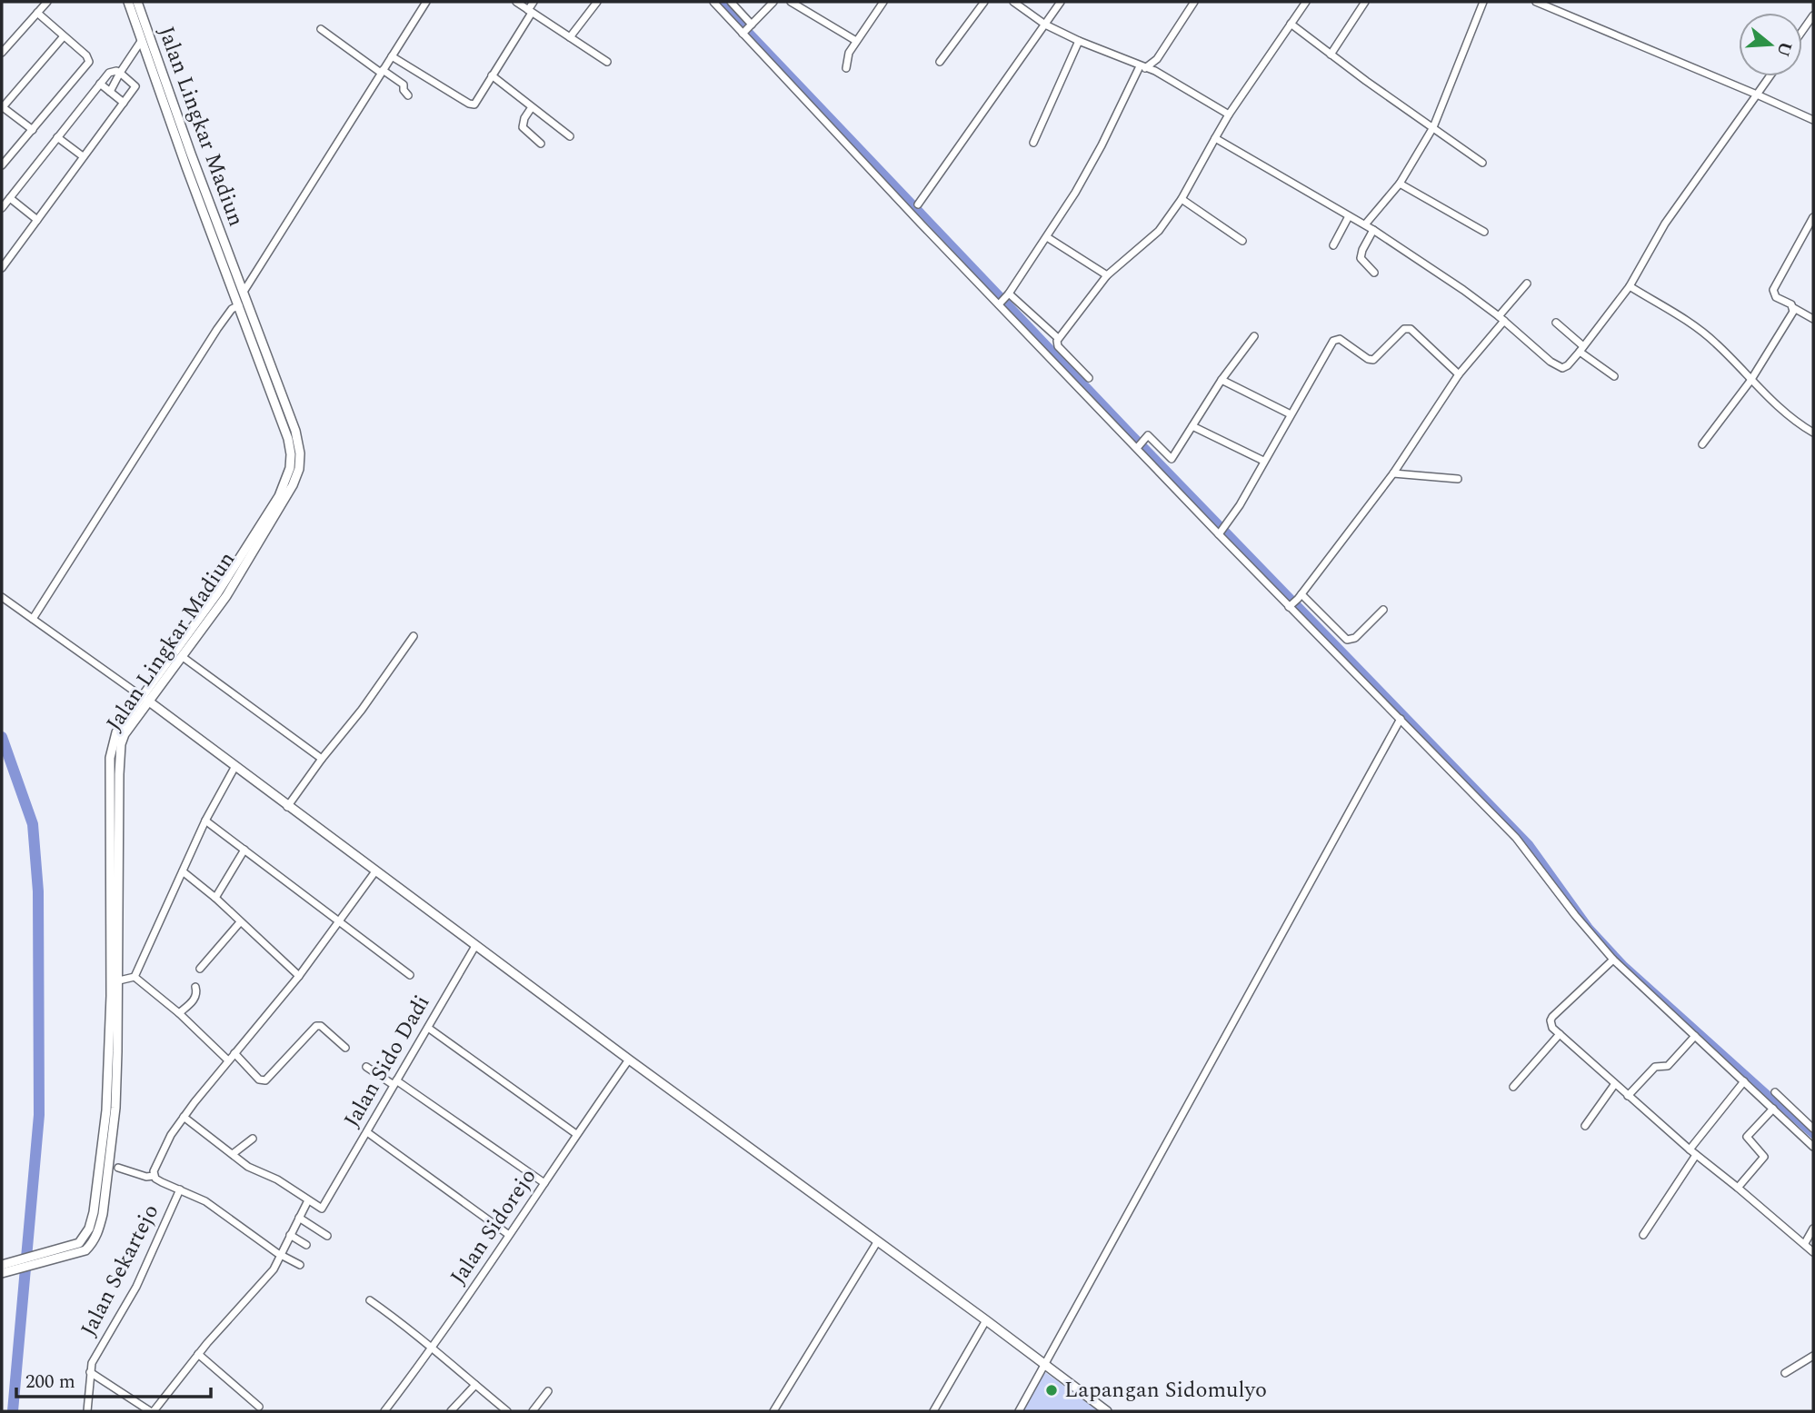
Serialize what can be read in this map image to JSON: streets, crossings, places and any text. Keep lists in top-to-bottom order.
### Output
{
  "streets": {
    "main road": ["Jalan Lingkar Madiun"],
    "street": ["Jalan Sido Dadi", "Jalan Sidorejo", "Jalan Sekartejo"]
  },
  "places": ["Lapangan Sidomulyo"],
  "scale_bar": "200 m",
  "north": "right"
}
